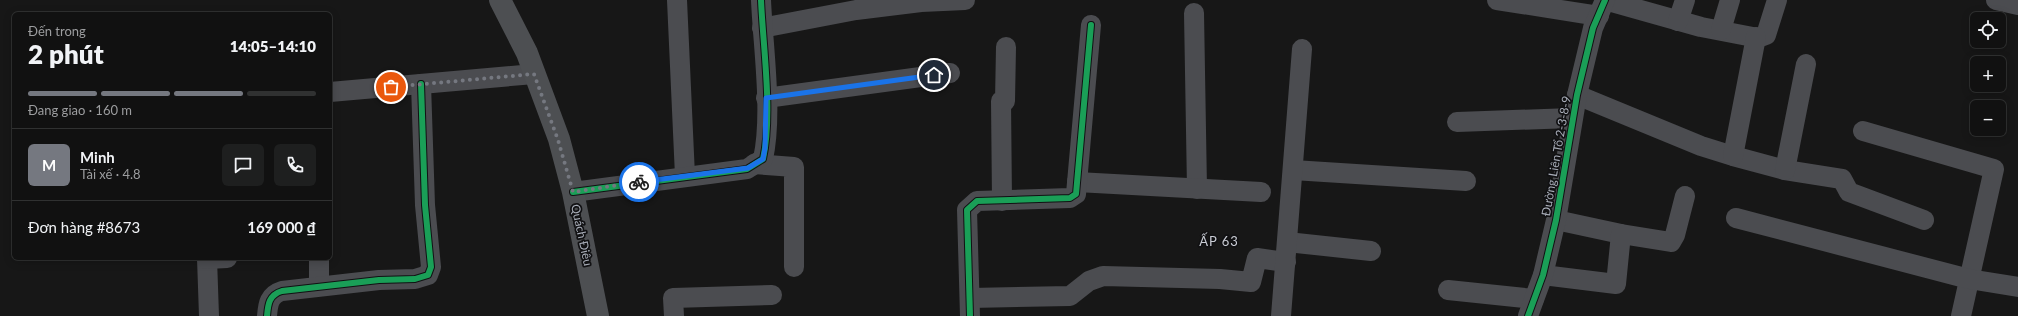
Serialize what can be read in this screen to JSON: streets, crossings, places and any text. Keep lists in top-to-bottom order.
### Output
{
  "streets": {
    "main road": ["Quách Điêu"],
    "street": ["Đường Liên Tổ 2-3-8-9"]
  },
  "districts": ["ẤP 63"],
  "page": {
    "map_buttons": ["+", "−"],
    "heading": ["2 phút", "Đến trong", "14:05–14:10"],
    "panel": [
      "Minh",
      "Tài xế · 4.8",
      "Đơn hàng #8673",
      "169 000 ₫"
    ],
    "bar": "Đang giao · 160 m",
    "round": "M"
  }
}
